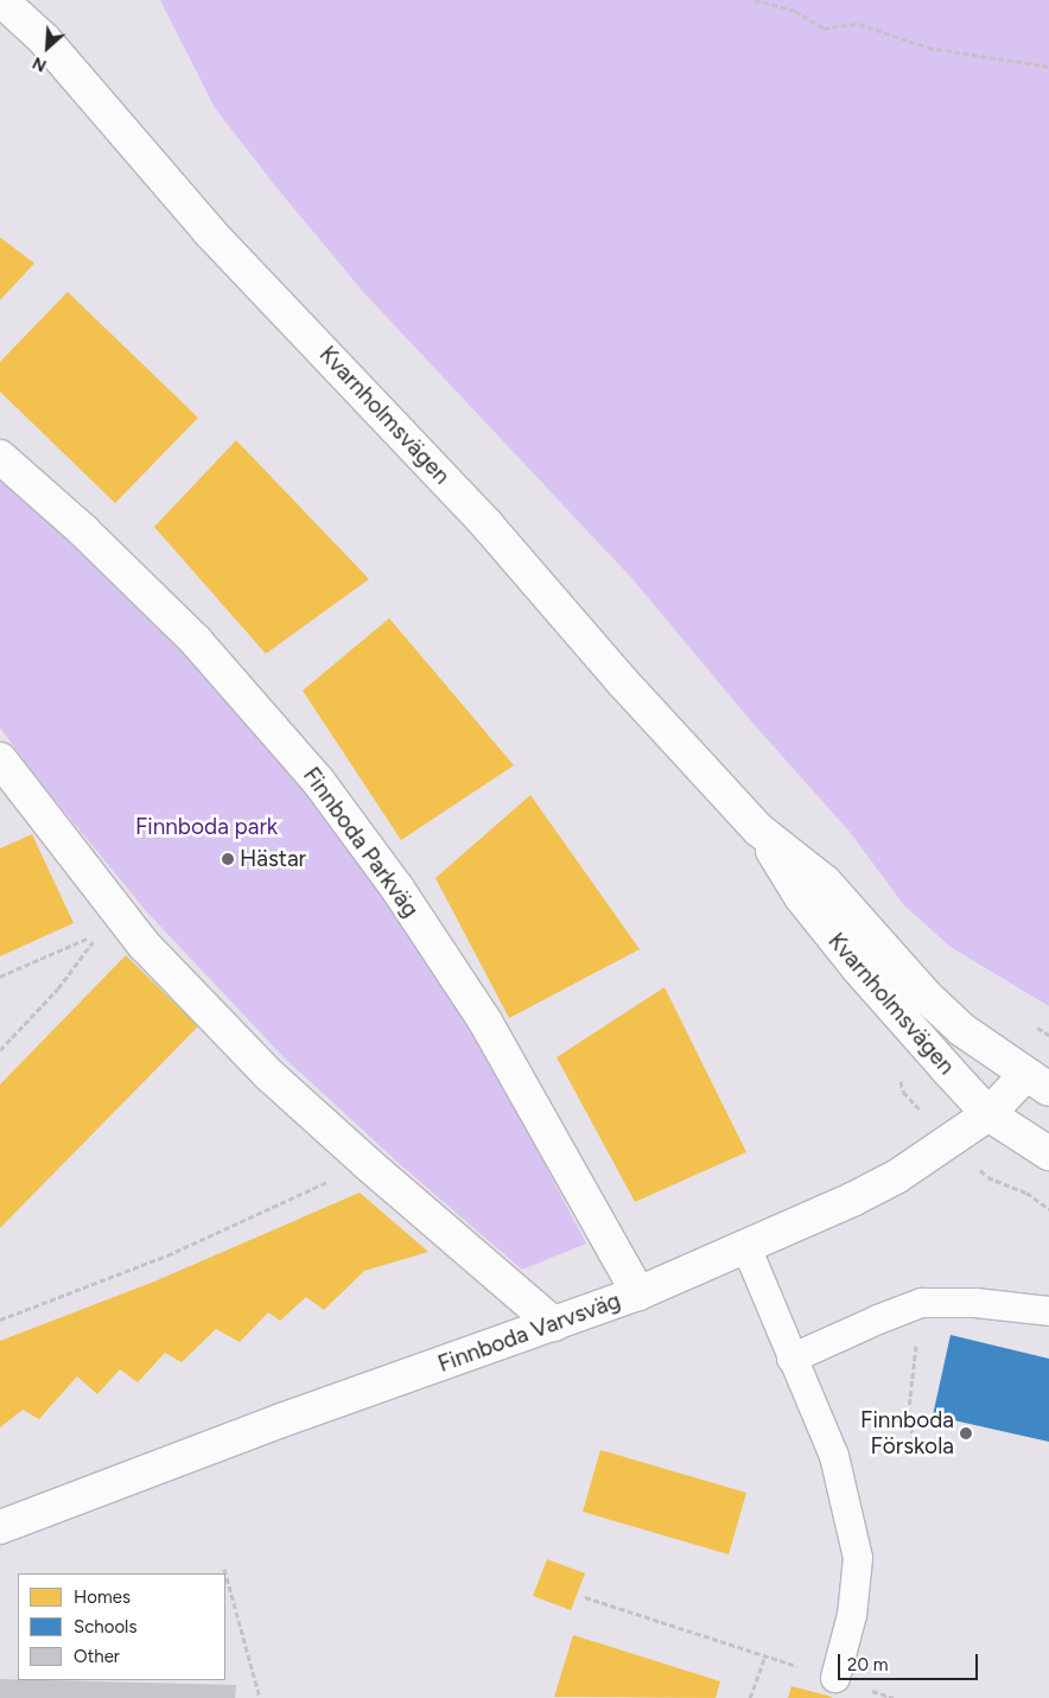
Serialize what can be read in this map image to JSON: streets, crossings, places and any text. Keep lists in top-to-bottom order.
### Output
{
  "streets": {
    "street": ["Kvarnholmsvägen", "Finnboda Parkväg", "Finnboda Varvsväg"]
  },
  "crossings": [
    ["Kvarnholmsvägen", "Finnboda Varvsväg"],
    ["Finnboda Parkväg", "Finnboda Varvsväg"]
  ],
  "parks": ["Finnboda park"],
  "places": ["Hästar", "Finnboda Förskola"],
  "legend": ["Homes", "Schools", "Other"],
  "scale_bar": "20 m",
  "north": "bottom left"
}
